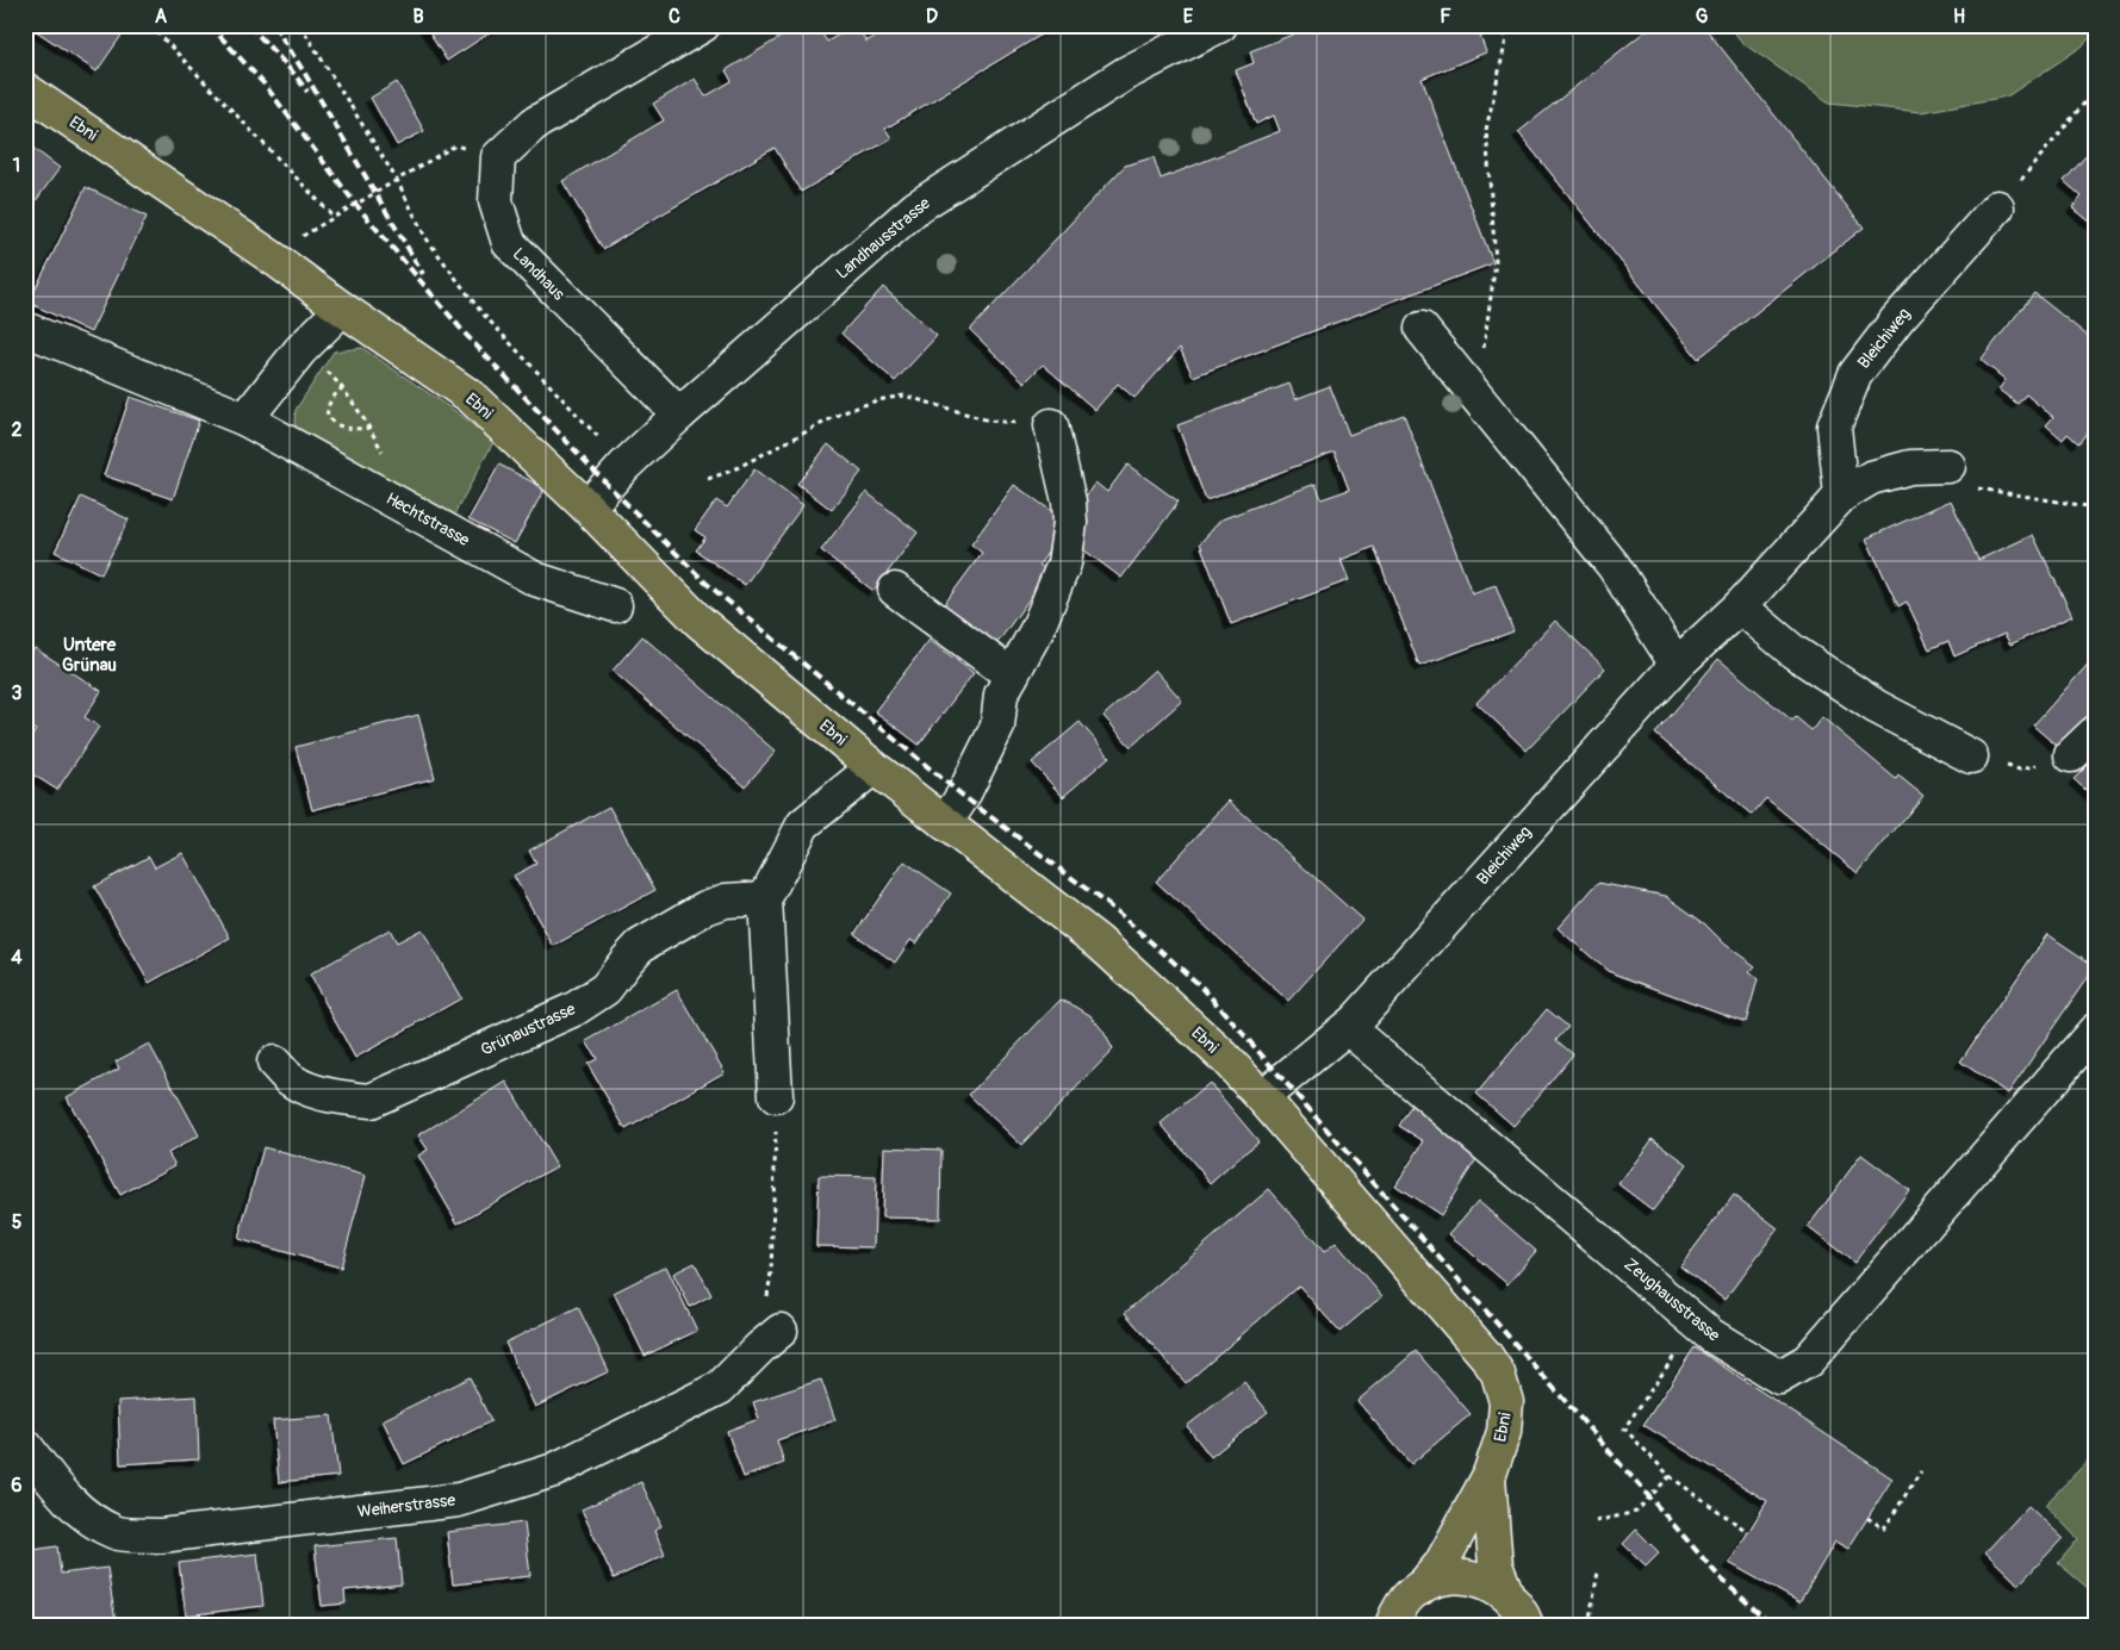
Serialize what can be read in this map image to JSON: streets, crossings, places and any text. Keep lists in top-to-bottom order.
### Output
{
  "streets": {
    "main road": ["Ebni"],
    "street": [
      "Landhausstrasse",
      "Landhaus",
      "Bleichiweg",
      "Hechtstrasse",
      "Grünaustrasse",
      "Zeughausstrasse",
      "Weiherstrasse"
    ]
  },
  "crossings": [
    ["Ebni", "Landhausstrasse"],
    ["Ebni", "Bleichiweg"],
    ["Landhausstrasse", "Landhaus"],
    ["Bleichiweg", "Zeughausstrasse"]
  ],
  "districts": ["Untere Grünau"],
  "grid": {
    "columns": [
      "A",
      "B",
      "C",
      "D",
      "E",
      "F",
      "G",
      "H"
    ],
    "rows": [
      "1",
      "2",
      "3",
      "4",
      "5",
      "6"
    ]
  }
}
